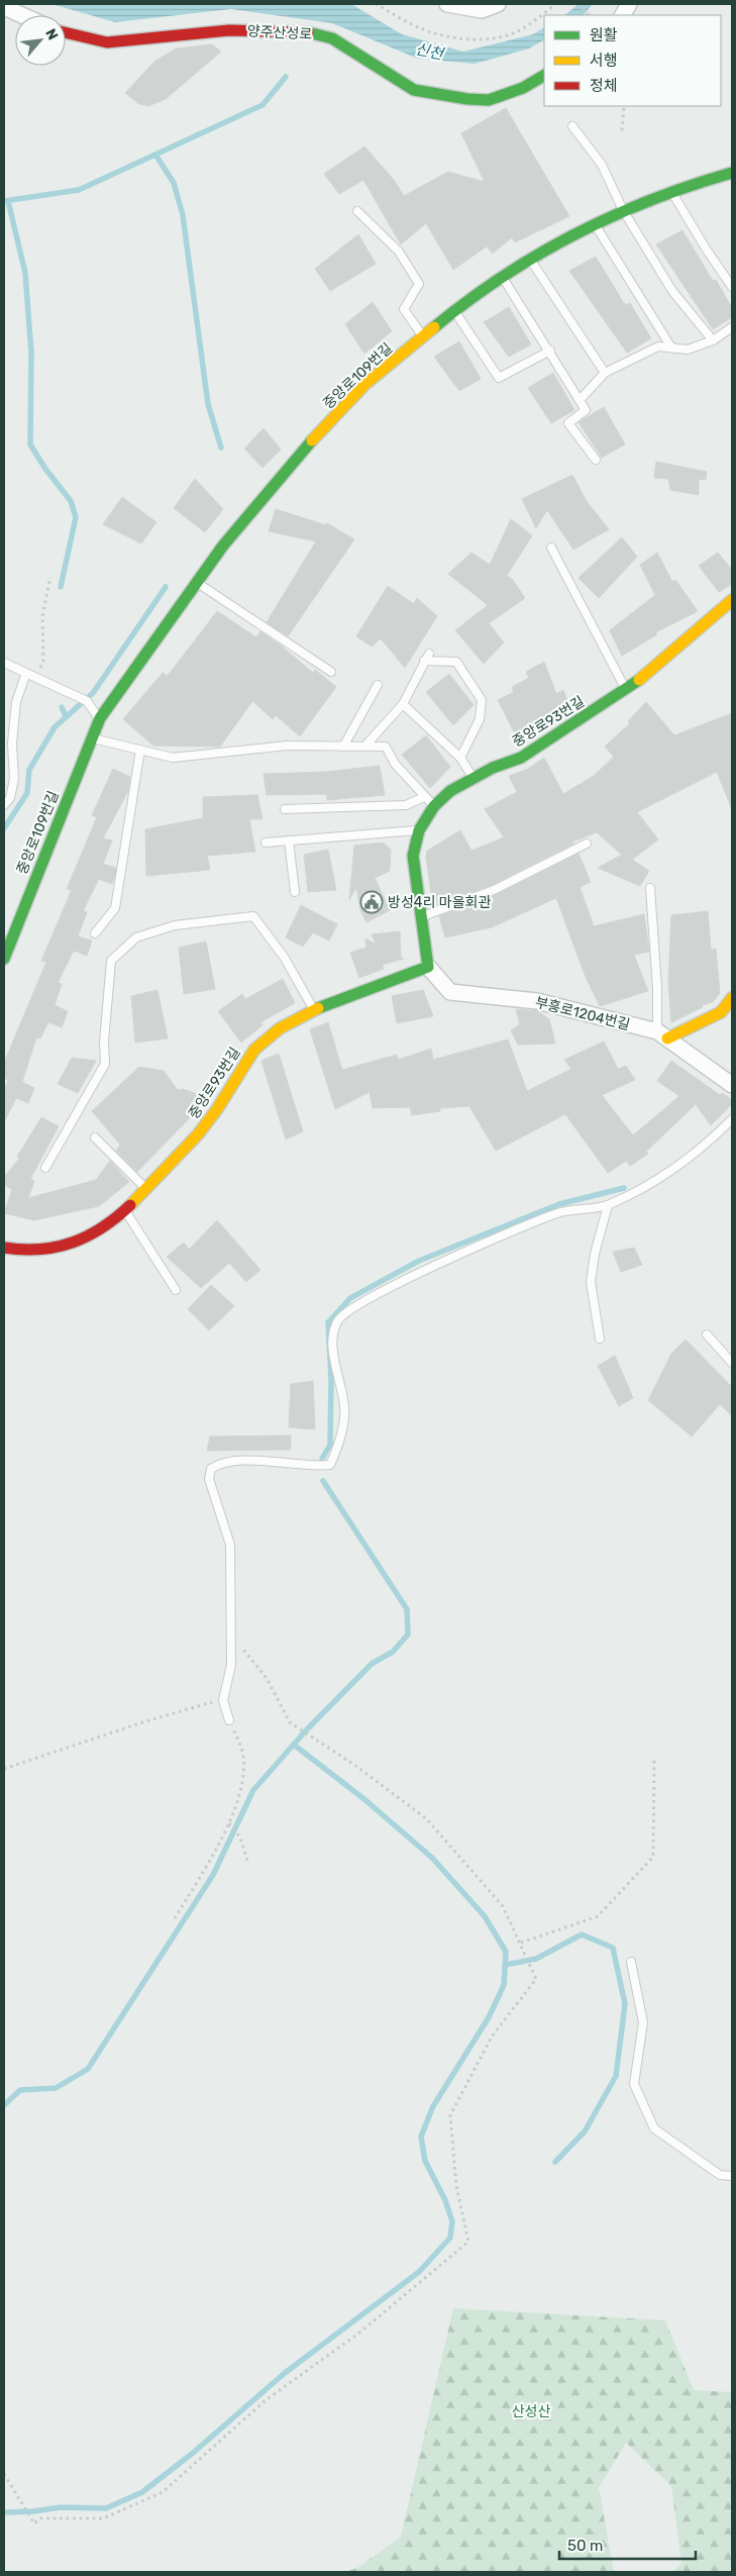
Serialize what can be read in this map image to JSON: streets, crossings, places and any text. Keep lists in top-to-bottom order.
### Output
{
  "streets": {
    "street": [
      "양주산성로",
      "중앙로109번길",
      "중앙로93번길",
      "부흥로1204번길"
    ]
  },
  "crossings": [
    ["중앙로93번길", "부흥로1204번길"]
  ],
  "water": ["신천"],
  "parks": ["산성산"],
  "places": {
    "public building": ["방성4리 마을회관"]
  },
  "legend": ["원활", "서행", "정체"],
  "scale_bar": "50 m",
  "north": "top right"
}
